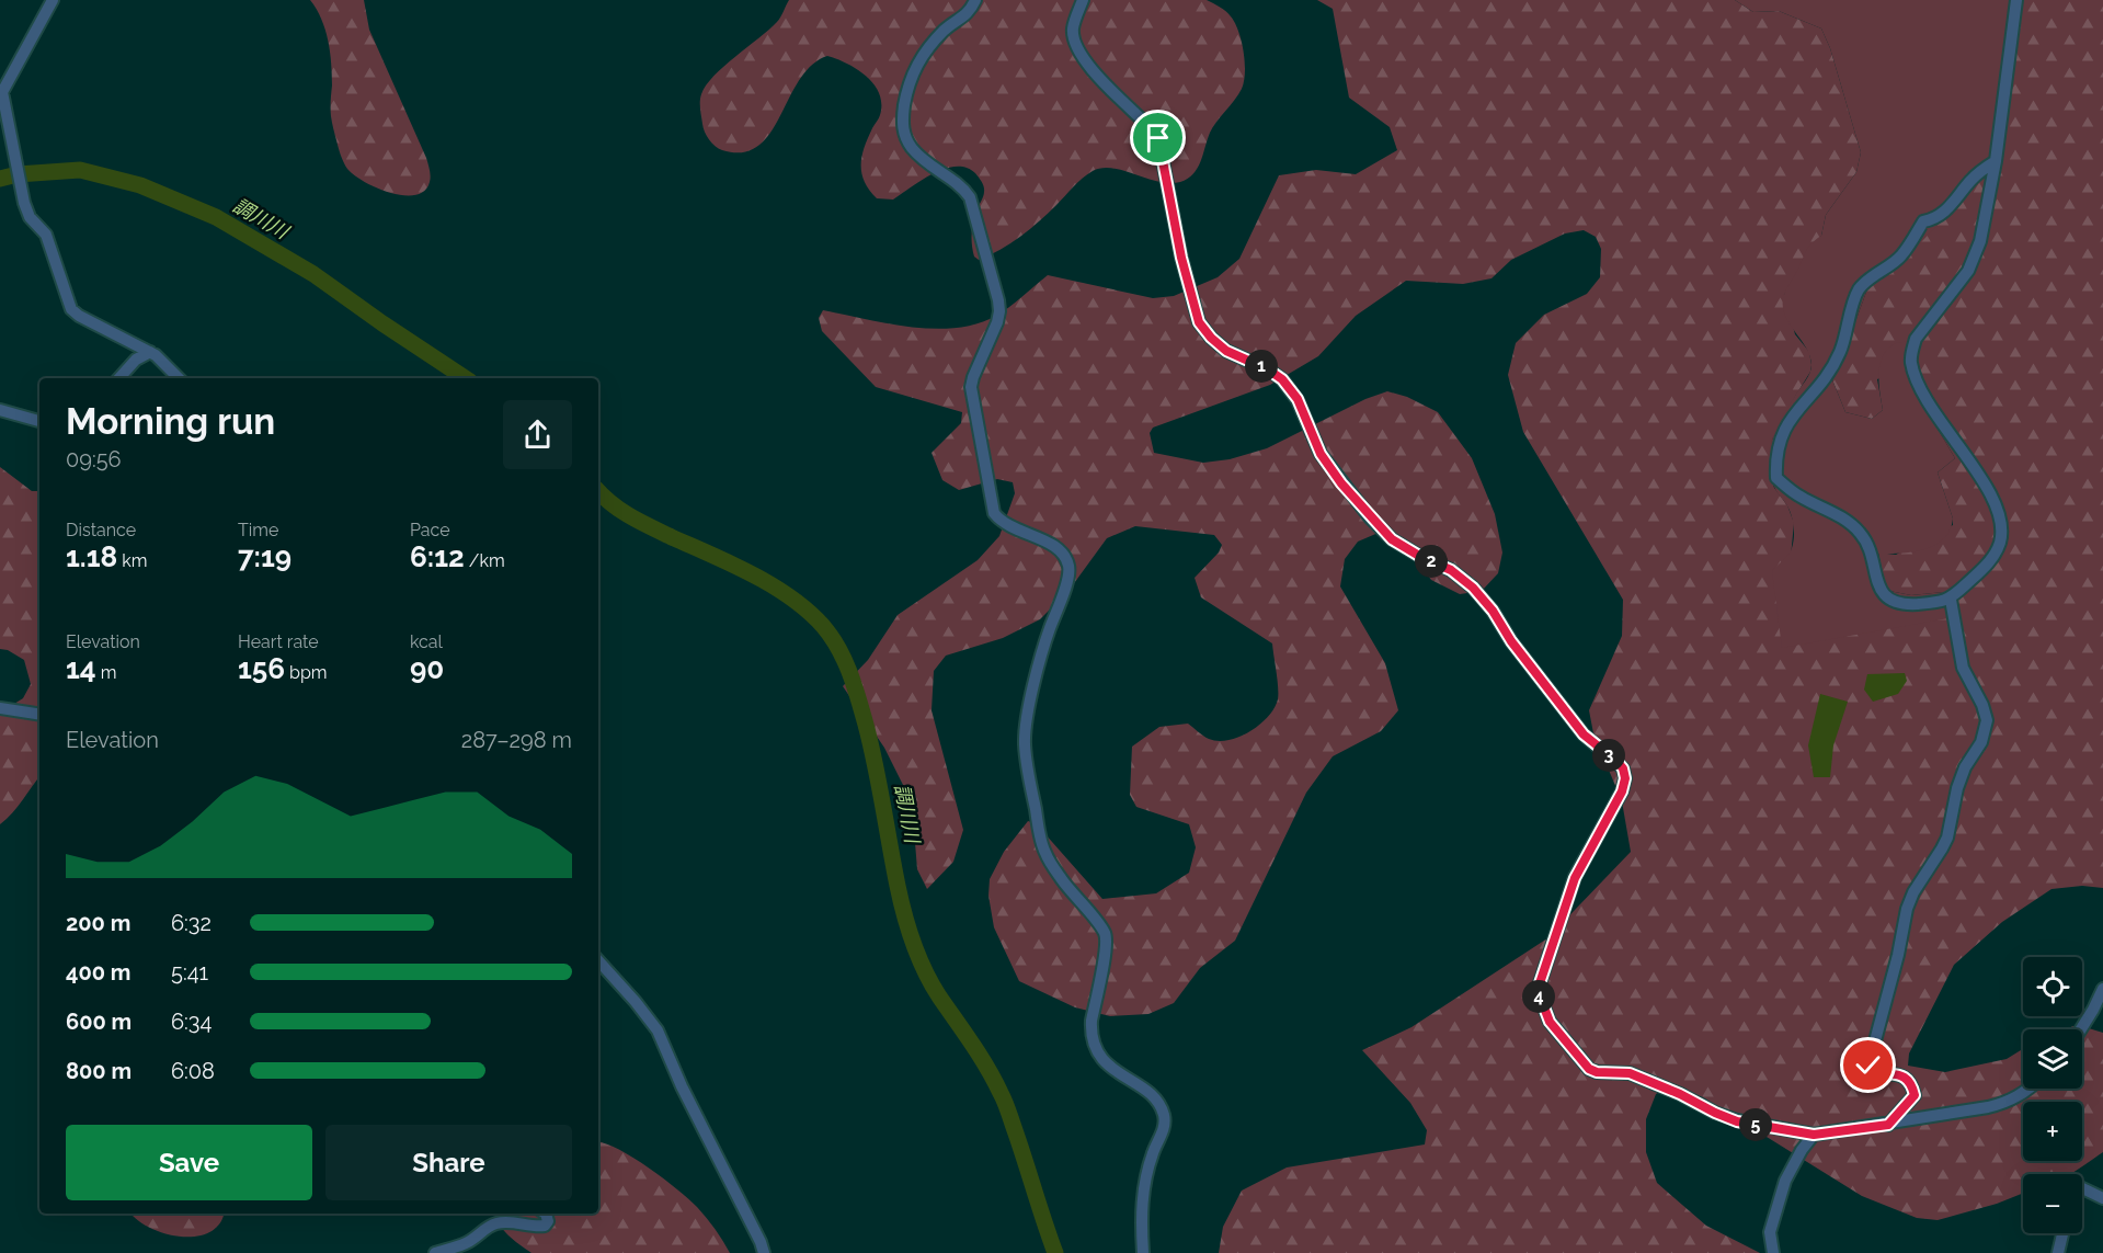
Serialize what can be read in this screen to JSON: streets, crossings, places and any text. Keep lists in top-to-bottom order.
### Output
{
  "water": ["調川川"],
  "page": {
    "pins": [
      "1",
      "2",
      "3",
      "4",
      "5"
    ],
    "heading": ["Morning run", "09:56"],
    "stats": [
      ["Distance", "1.18 km"],
      ["Time", "7:19"],
      ["Pace", "6:12 /km"],
      ["Elevation", "14 m"],
      ["Heart rate", "156 bpm"],
      ["kcal", "90"]
    ],
    "chart": ["Elevation", "287–298 m"],
    "list": [
      {
        "name": "200 m",
        "note": "6:32"
      },
      {
        "name": "400 m",
        "note": "5:41"
      },
      {
        "name": "600 m",
        "note": "6:34"
      },
      {
        "name": "800 m",
        "note": "6:08"
      }
    ],
    "map_buttons": ["+", "−"],
    "buttons": ["Save", "Share"]
  }
}
